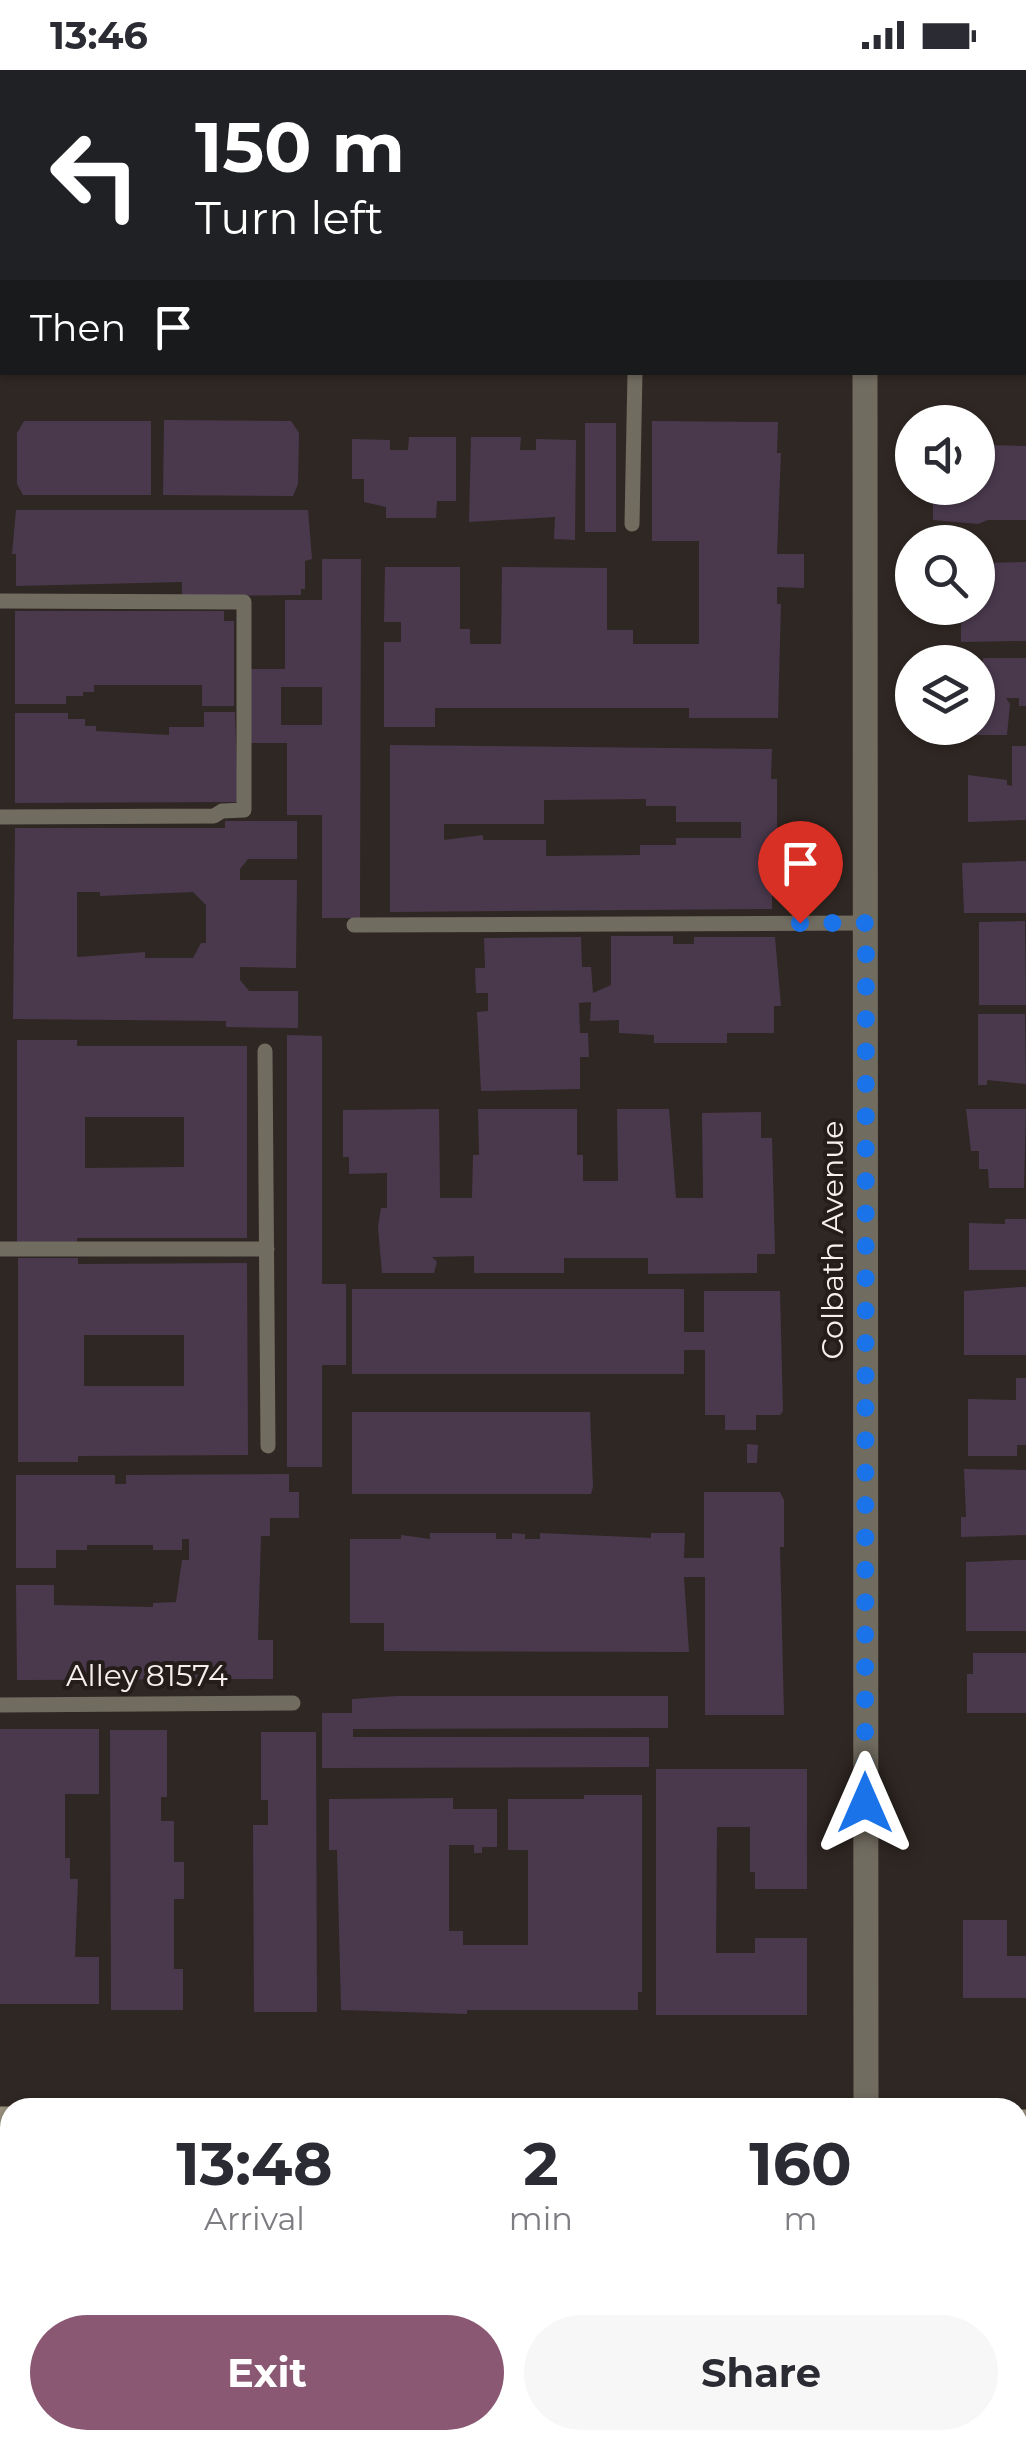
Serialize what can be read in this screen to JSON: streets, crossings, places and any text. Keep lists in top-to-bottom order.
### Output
{
  "streets": {
    "street": ["Colbath Avenue"],
    "lane": ["Alley 81574"]
  },
  "page": {
    "status": "13:46",
    "turn": ["150 m", "Turn left"],
    "then": "Then",
    "eta": [
      "13:48",
      "Arrival",
      "2",
      "min",
      "160",
      "m"
    ],
    "buttons": ["Exit", "Share"]
  }
}
